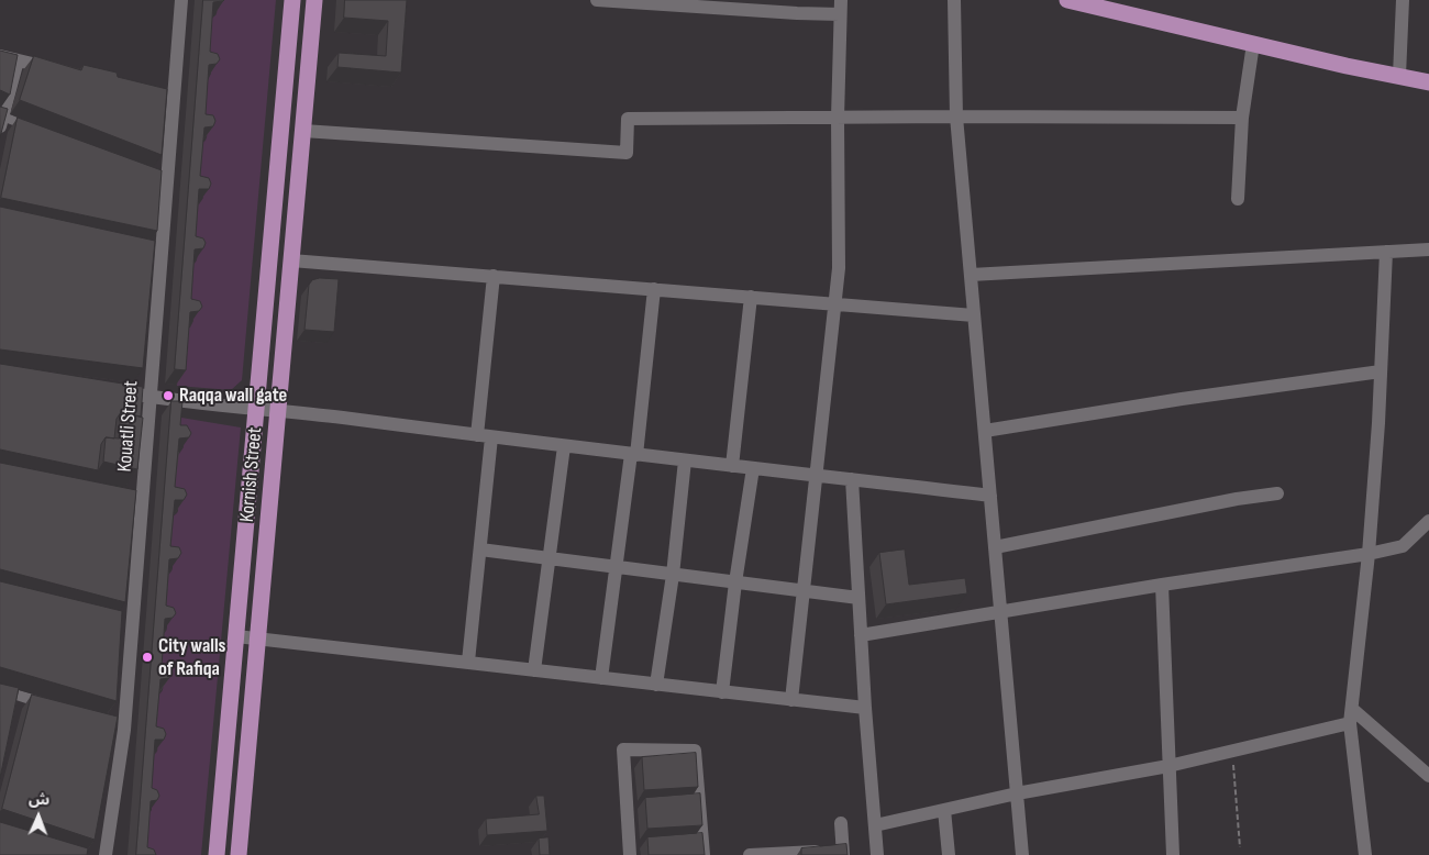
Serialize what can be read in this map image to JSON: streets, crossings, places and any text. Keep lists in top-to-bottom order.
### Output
{
  "streets": {
    "main road": ["Kornish Street"],
    "street": ["Kouatli Street"]
  },
  "places": ["Raqqa wall gate", "City walls of Rafiqa"],
  "north": "top"
}
